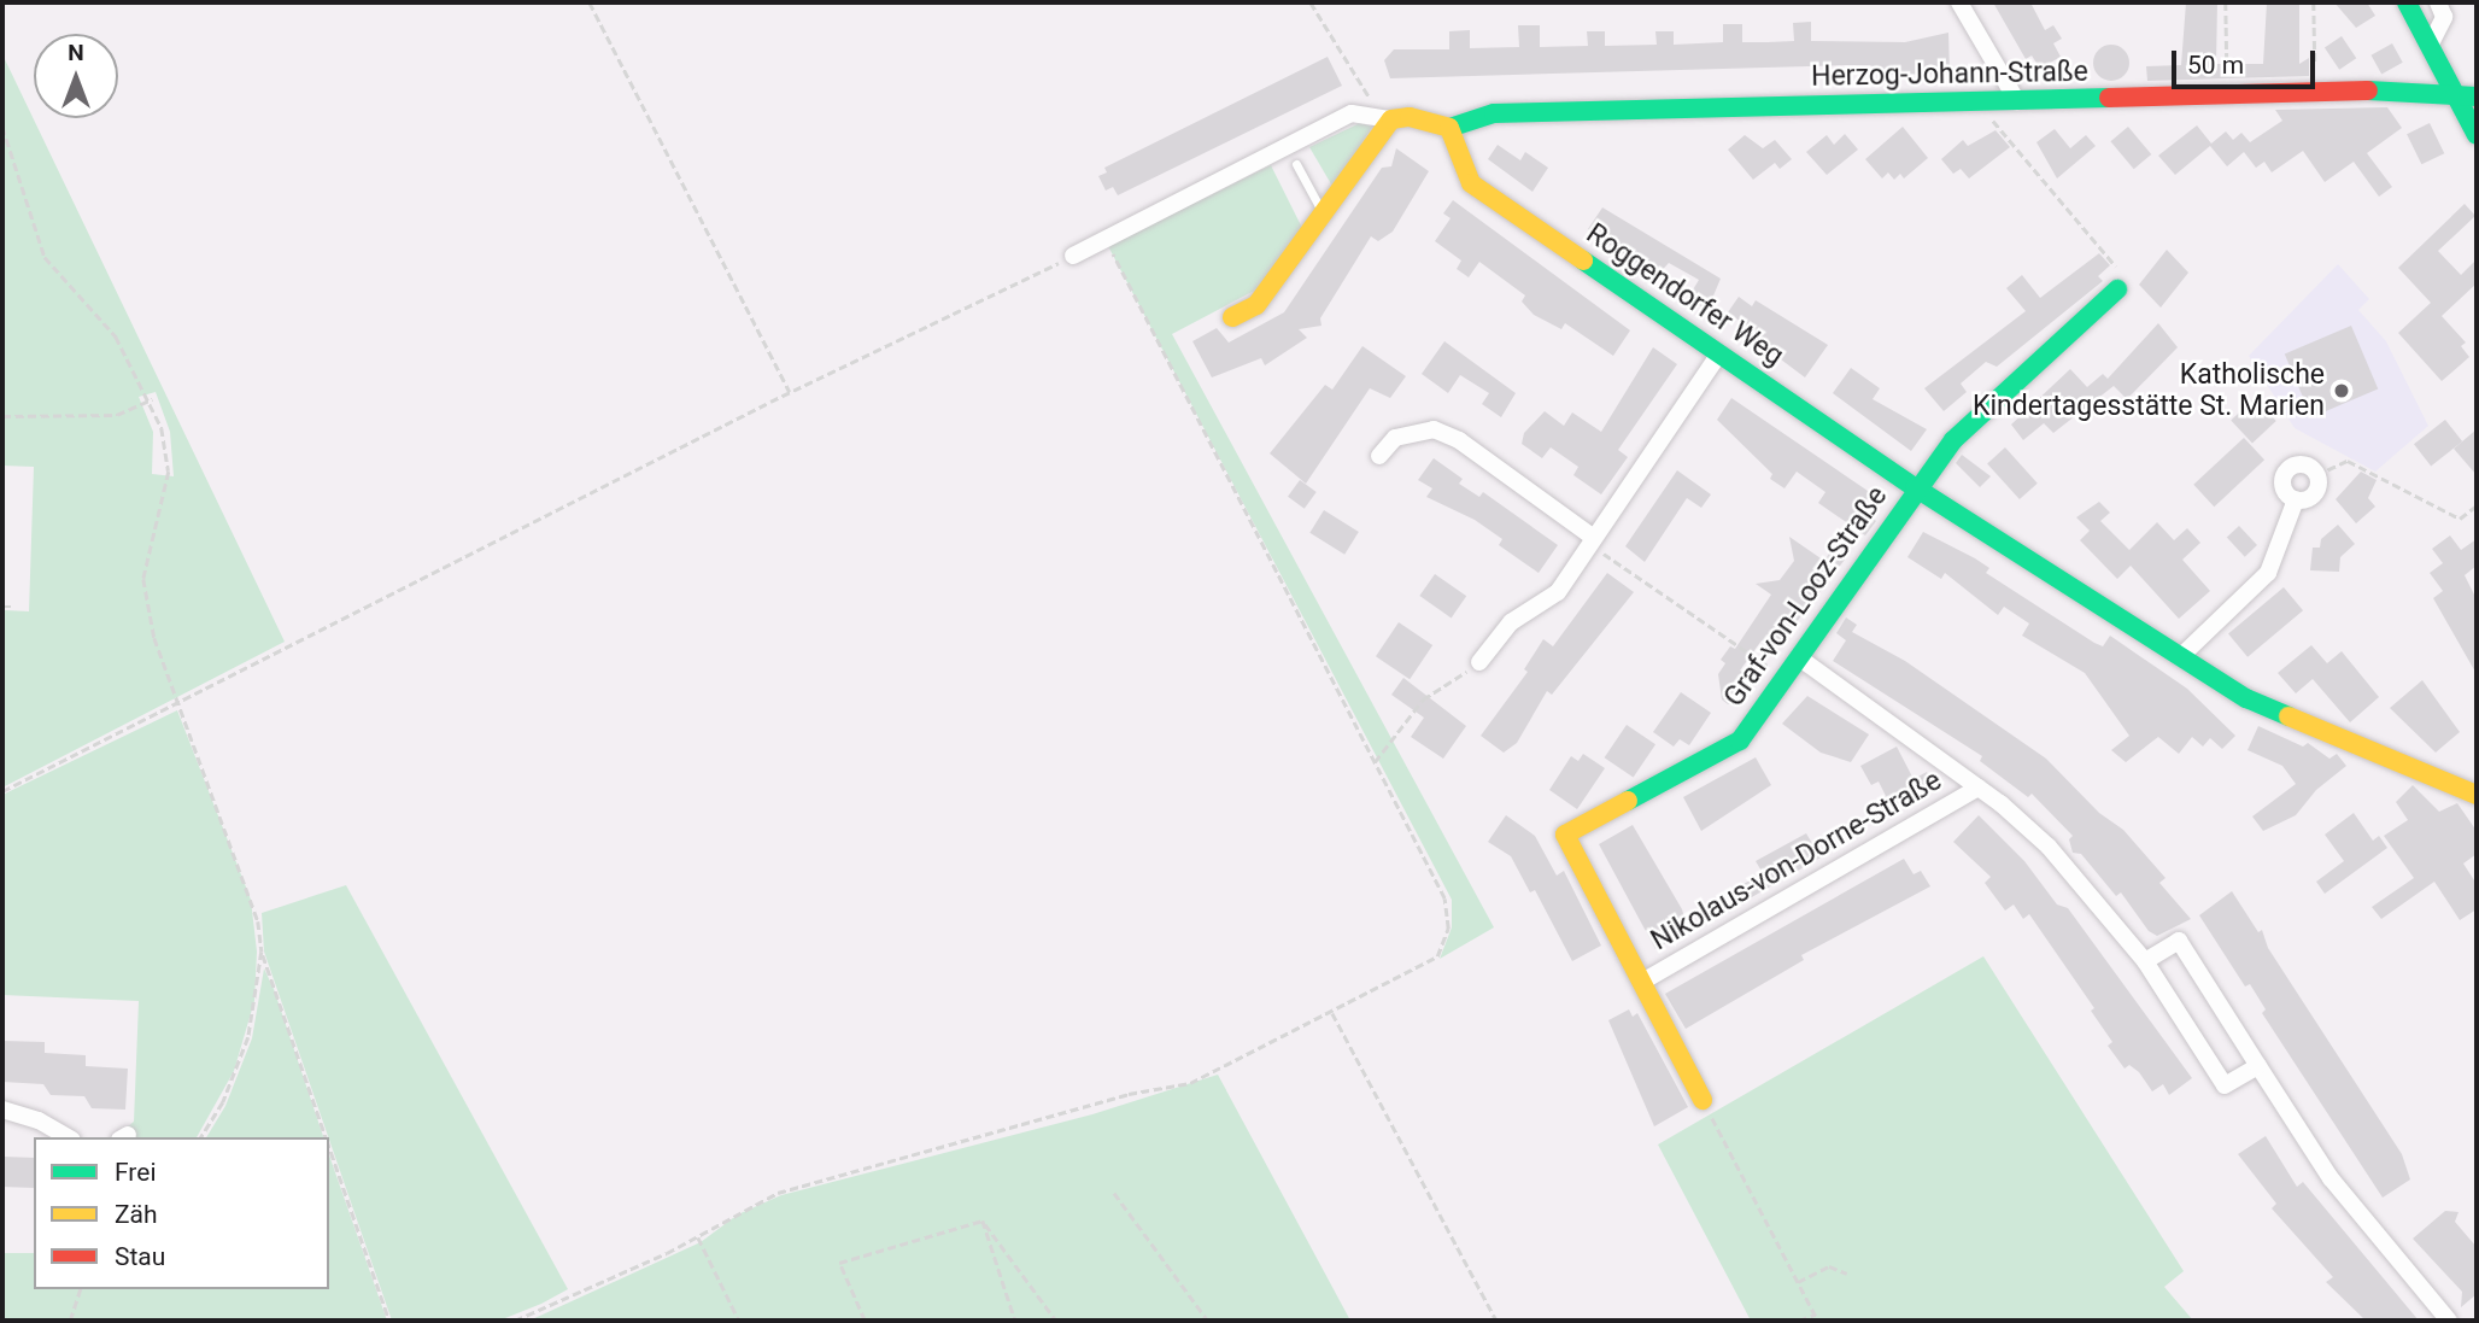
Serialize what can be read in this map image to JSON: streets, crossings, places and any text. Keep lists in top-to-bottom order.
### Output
{
  "streets": {
    "street": [
      "Herzog-Johann-Straße",
      "Roggendorfer Weg",
      "Graf-von-Looz-Straße",
      "Nikolaus-von-Dorne-Straße"
    ]
  },
  "crossings": [
    ["Herzog-Johann-Straße", "Roggendorfer Weg"],
    ["Roggendorfer Weg", "Graf-von-Looz-Straße"],
    ["Graf-von-Looz-Straße", "Nikolaus-von-Dorne-Straße"]
  ],
  "places": ["Katholische Kindertagesstätte St. Marien"],
  "legend": ["Frei", "Zäh", "Stau"],
  "scale_bar": "50 m",
  "north": "top"
}
